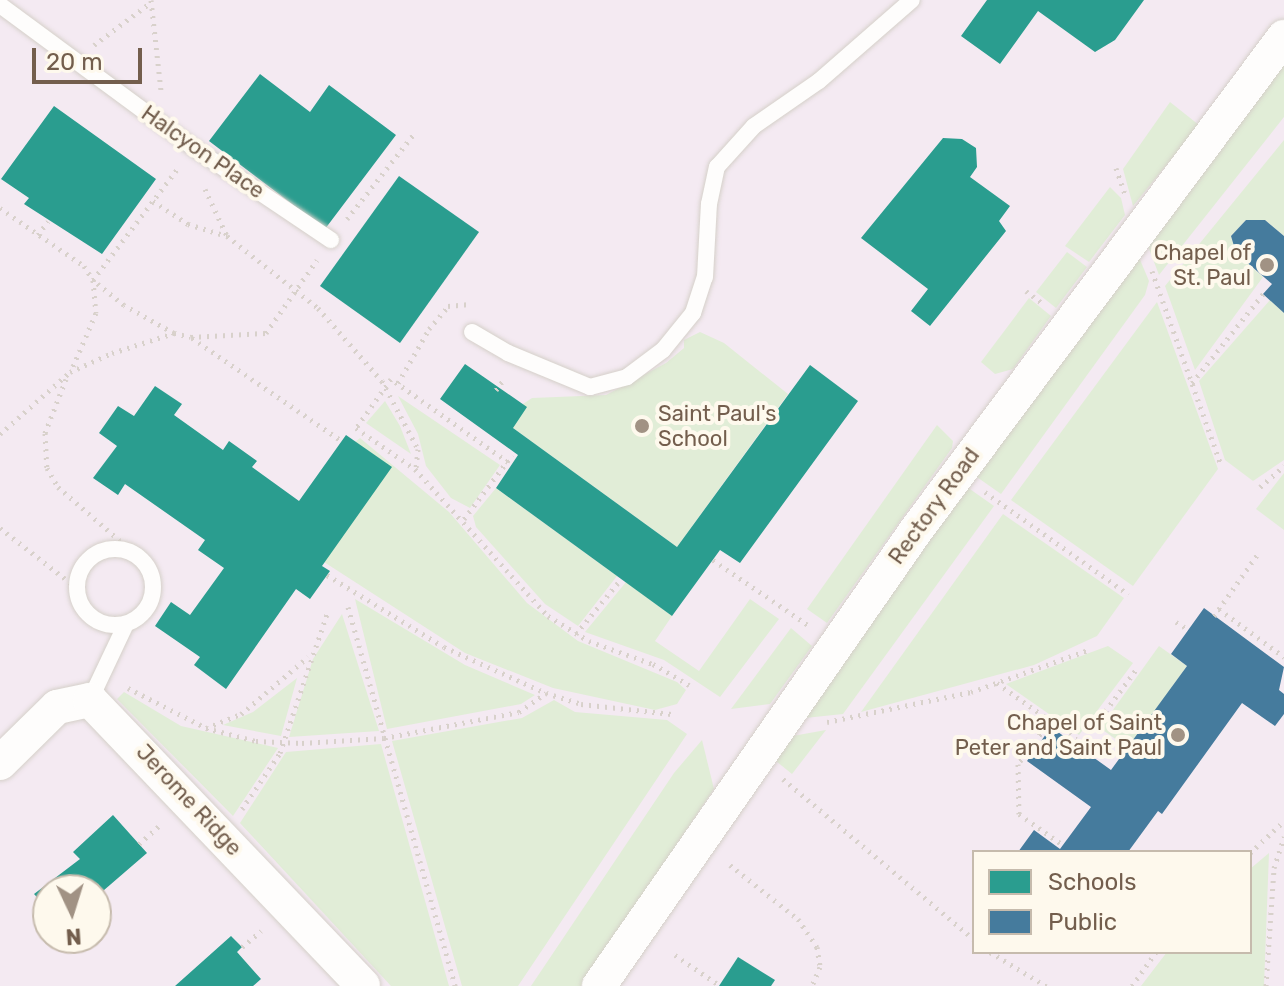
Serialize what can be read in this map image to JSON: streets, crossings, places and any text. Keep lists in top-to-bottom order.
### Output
{
  "streets": {
    "street": ["Rectory Road", "Jerome Ridge"],
    "lane": ["Halcyon Place"]
  },
  "places": ["Chapel of St. Paul", "Saint Paul's School", "Chapel of Saint Peter and Saint Paul"],
  "legend": ["Schools", "Public"],
  "scale_bar": "20 m",
  "north": "bottom"
}
